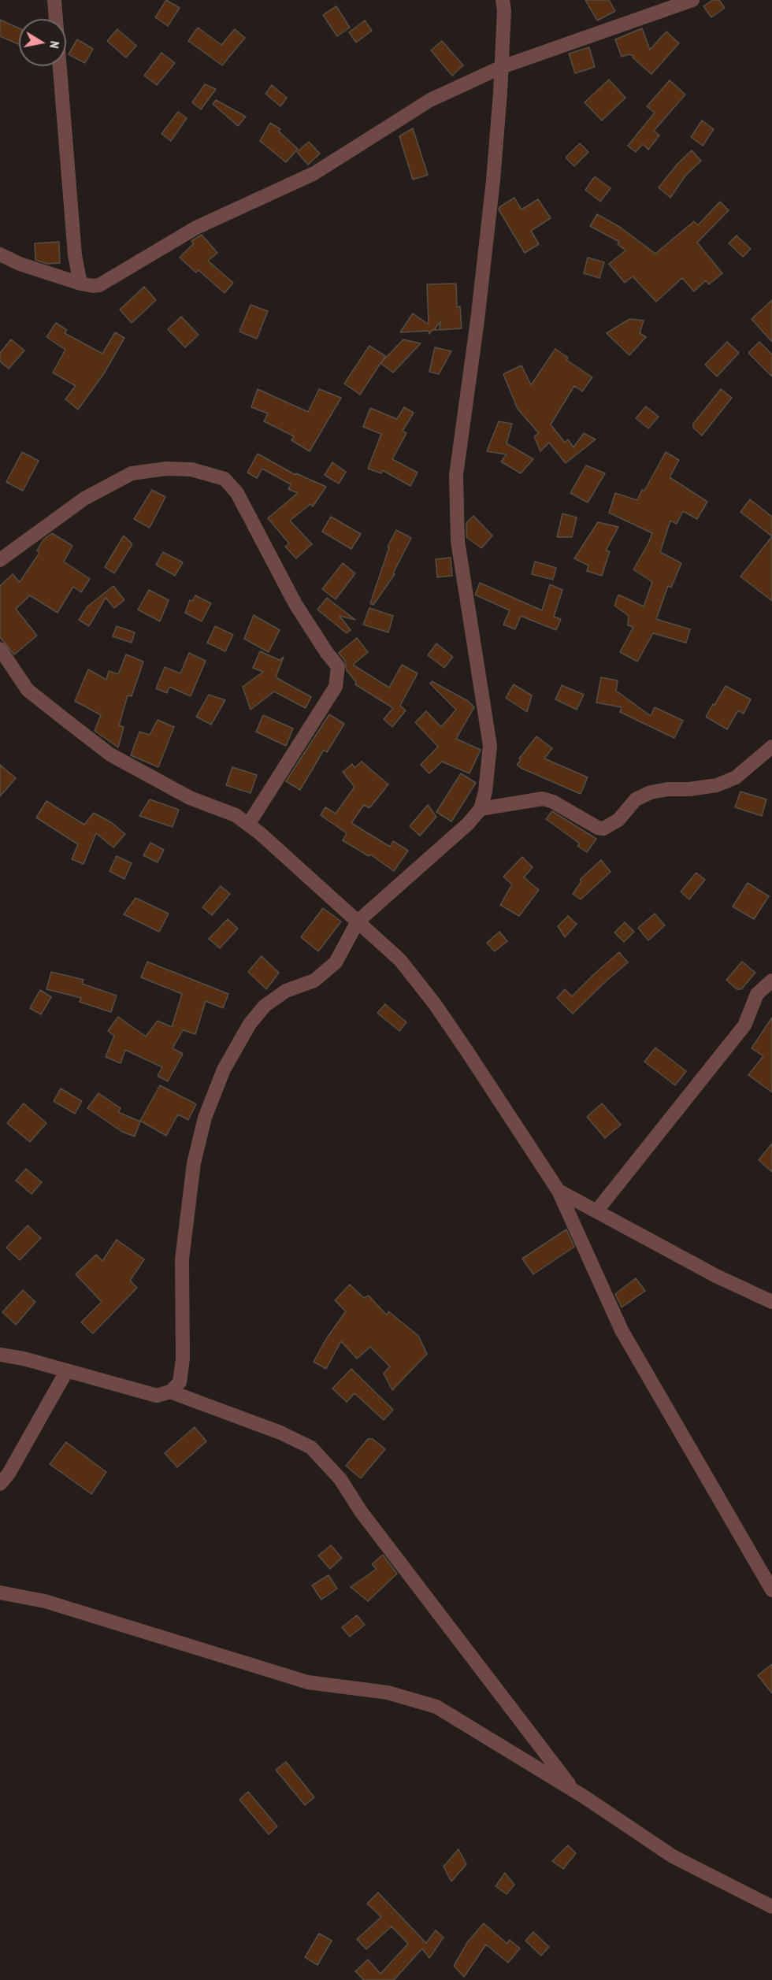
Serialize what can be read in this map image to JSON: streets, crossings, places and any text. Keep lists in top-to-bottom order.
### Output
{
  "north": "right"
}
